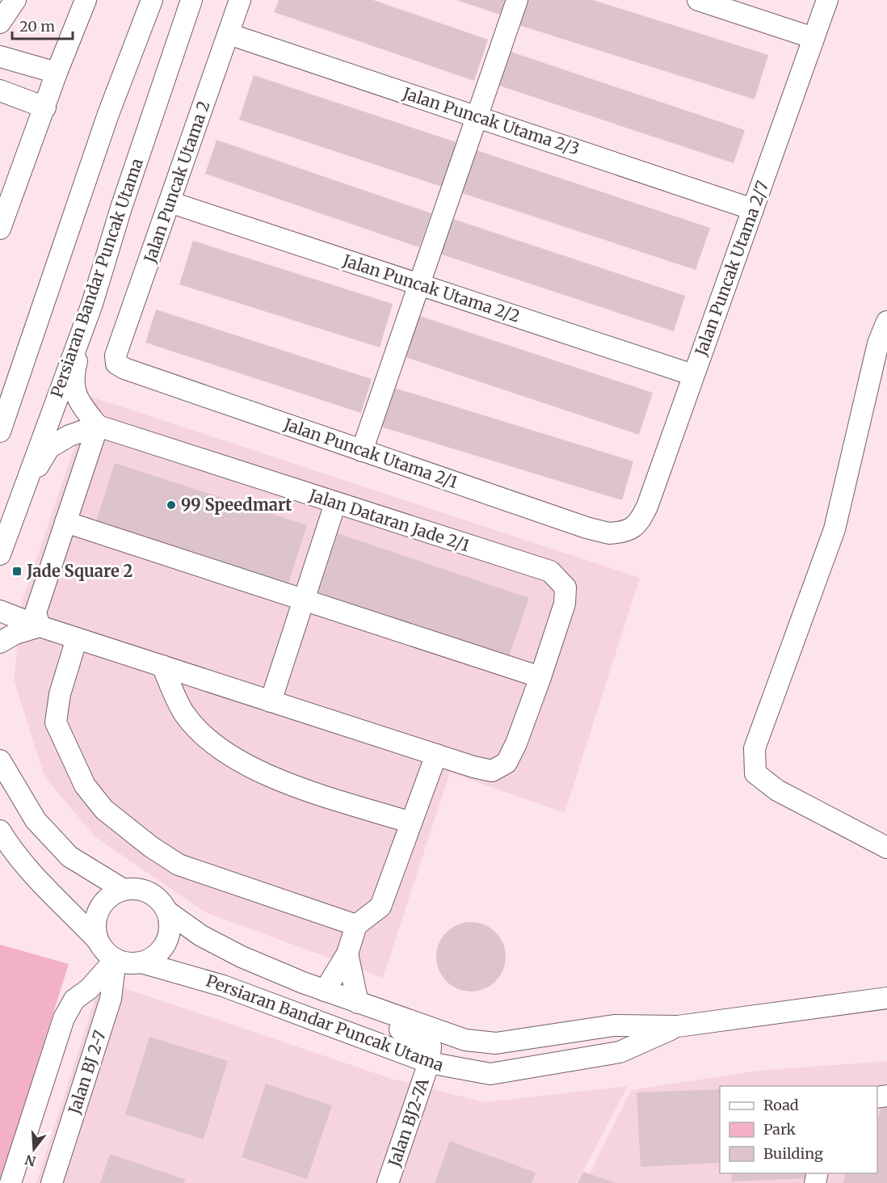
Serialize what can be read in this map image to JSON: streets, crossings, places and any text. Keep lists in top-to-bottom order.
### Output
{
  "streets": {
    "street": [
      "Jalan Puncak Utama 2/3",
      "Jalan Puncak Utama 2",
      "Jalan Puncak Utama 2/7",
      "Persiaran Bandar Puncak Utama",
      "Jalan Puncak Utama 2/2",
      "Jalan Puncak Utama 2/1",
      "Jalan Dataran Jade 2/1",
      "Jalan BJ 2-7",
      "Jalan BJ2-7A"
    ]
  },
  "crossings": [
    ["Jalan Puncak Utama 2/3", "Jalan Puncak Utama 2"],
    ["Jalan Puncak Utama 2/3", "Jalan Puncak Utama 2/7"],
    ["Jalan Puncak Utama 2", "Jalan Puncak Utama 2/2"],
    ["Jalan Puncak Utama 2", "Jalan Puncak Utama 2/1"],
    ["Jalan Puncak Utama 2/7", "Jalan Puncak Utama 2/2"],
    ["Jalan Puncak Utama 2/7", "Jalan Puncak Utama 2/1"],
    ["Persiaran Bandar Puncak Utama", "Jalan BJ 2-7"],
    ["Persiaran Bandar Puncak Utama", "Jalan BJ2-7A"]
  ],
  "places": {
    "other": ["99 Speedmart"],
    "transit": ["Jade Square 2"]
  },
  "legend": ["Road", "Park", "Building"],
  "scale_bar": "20 m",
  "north": "bottom"
}
